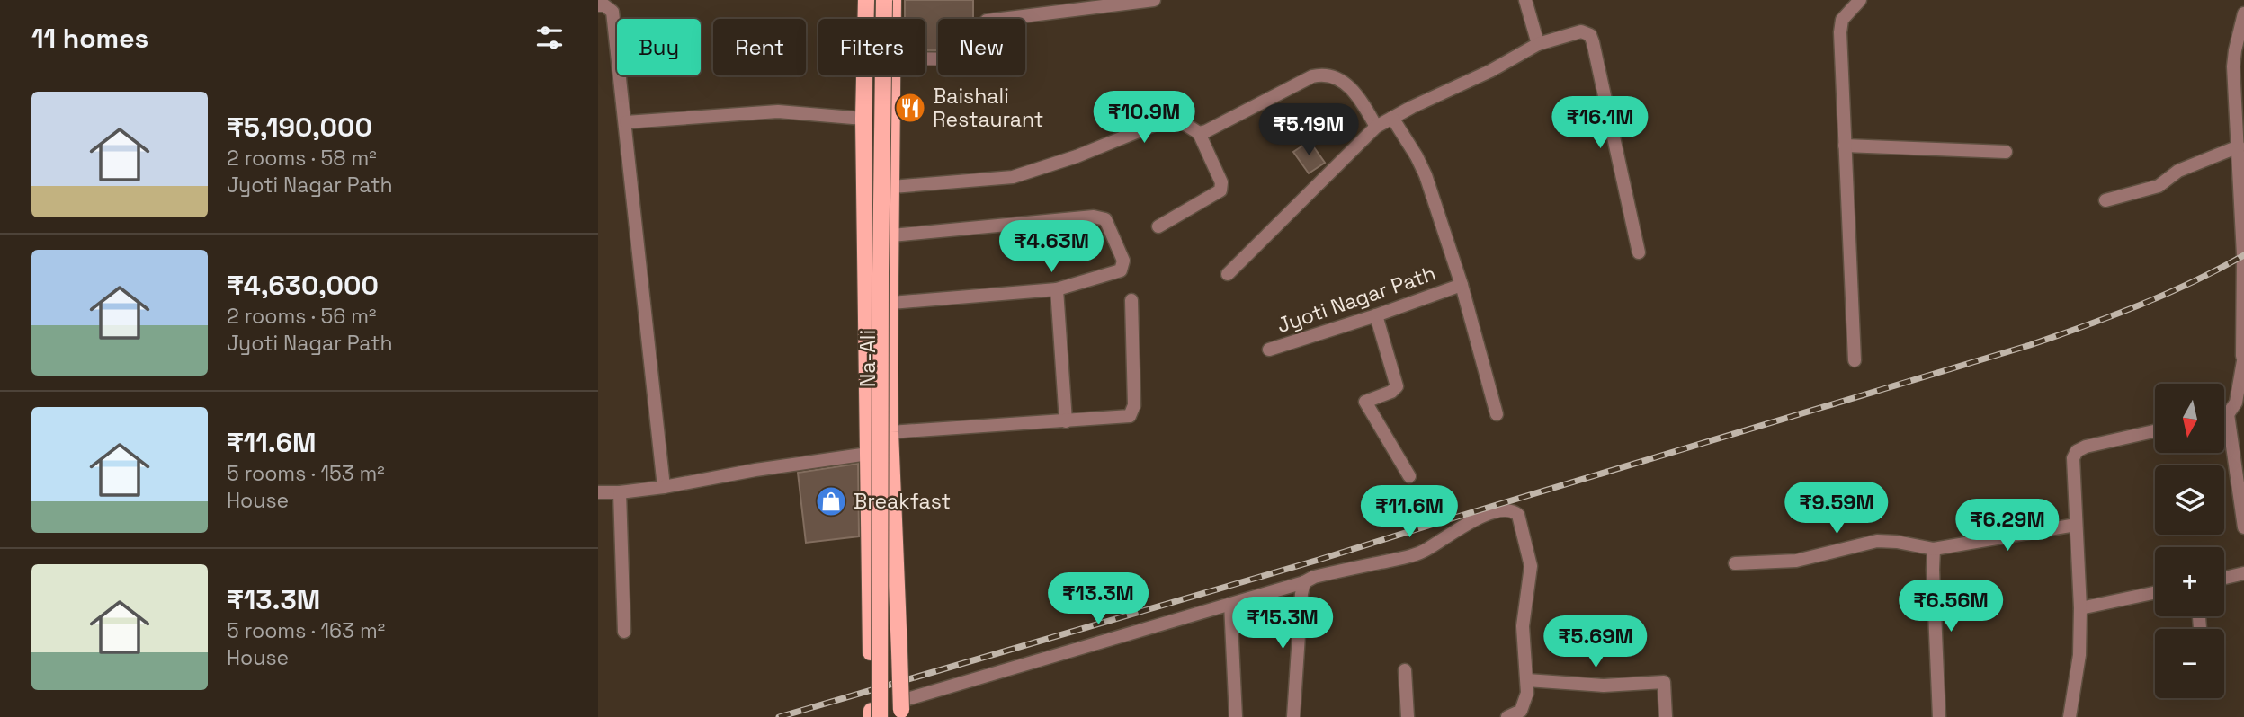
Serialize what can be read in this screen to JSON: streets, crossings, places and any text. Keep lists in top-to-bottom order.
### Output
{
  "streets": {
    "main road": ["Na-Ali"],
    "street": ["Jyoti Nagar Path"]
  },
  "places": {
    "restaurant": ["Baishali Restaurant"],
    "shop": ["Breakfast"]
  },
  "north": "bottom",
  "page": {
    "heading": "11 homes",
    "chip": [
      "Buy",
      "Rent",
      "Filters",
      "New"
    ],
    "list": [
      {
        "name": "₹5,190,000",
        "note": "2 rooms · 58 m² · Jyoti Nagar Path"
      },
      {
        "name": "₹4,630,000",
        "note": "2 rooms · 56 m² · Jyoti Nagar Path"
      },
      {
        "name": "₹11.6M",
        "note": "5 rooms · 153 m² · House"
      },
      {
        "name": "₹13.3M",
        "note": "5 rooms · 163 m² · House"
      }
    ],
    "price": [
      "₹10.9M",
      "₹16.1M",
      "₹5.19M",
      "₹4.63M",
      "₹9.59M",
      "₹11.6M",
      "₹6.29M",
      "₹13.3M",
      "₹6.56M",
      "₹15.3M",
      "₹5.69M"
    ],
    "map_buttons": ["+", "−"]
  }
}
